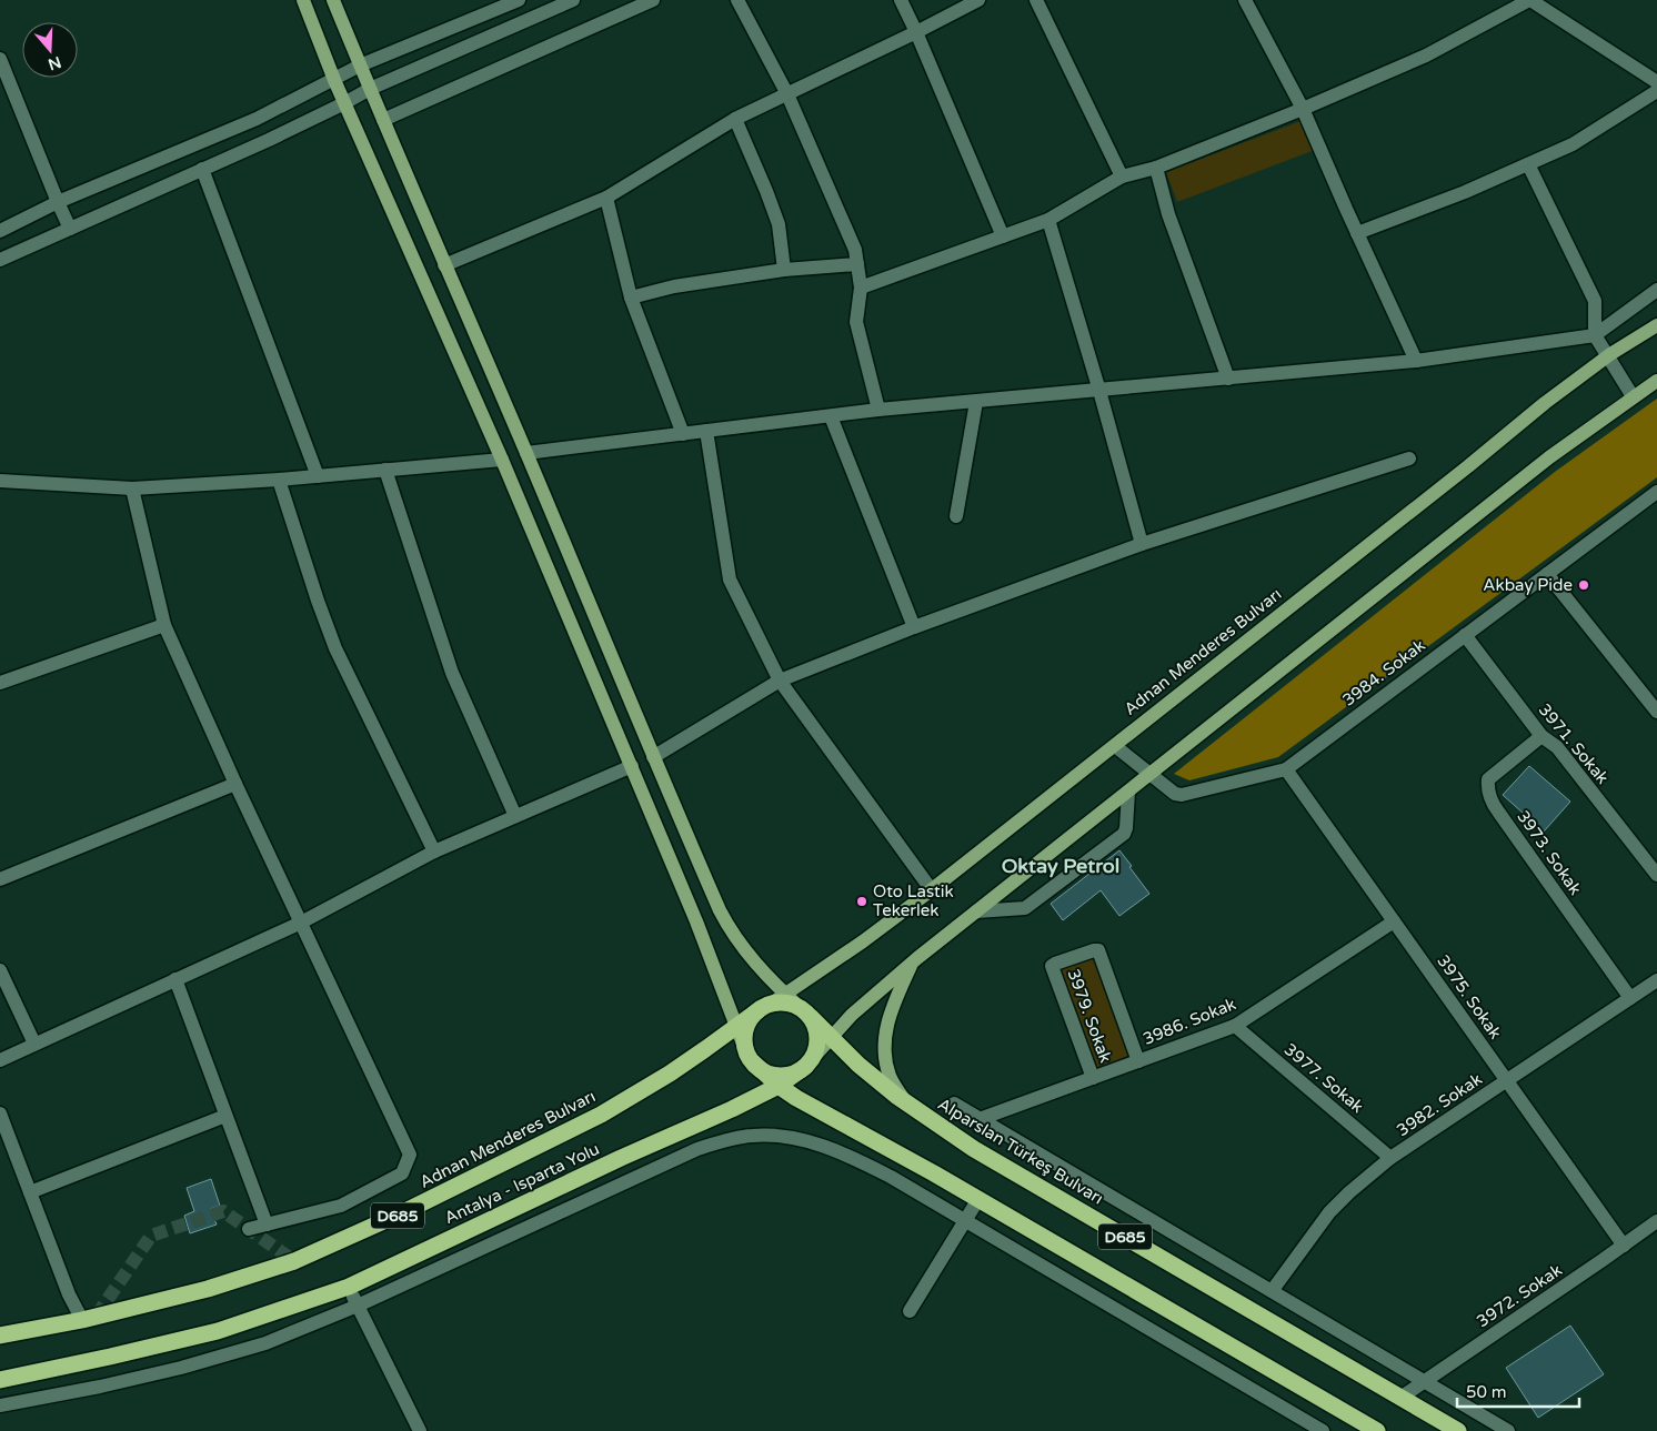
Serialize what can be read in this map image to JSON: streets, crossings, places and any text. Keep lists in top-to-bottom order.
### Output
{
  "streets": {
    "highway": [
      "Adnan Menderes Bulvarı",
      "Alparslan Türkeş Bulvarı",
      "Antalya - Isparta Yolu",
      "D685"
    ],
    "street": [
      "3984. Sokak",
      "3971. Sokak",
      "3973. Sokak",
      "3975. Sokak",
      "3979. Sokak",
      "3986. Sokak",
      "3977. Sokak",
      "3982. Sokak",
      "3972. Sokak"
    ]
  },
  "crossings": [
    ["Adnan Menderes Bulvarı", "3984. Sokak"],
    ["3984. Sokak", "3971. Sokak"],
    ["3984. Sokak", "3975. Sokak"],
    ["3971. Sokak", "3973. Sokak"],
    ["3973. Sokak", "3982. Sokak"],
    ["3975. Sokak", "3986. Sokak"],
    ["3975. Sokak", "3982. Sokak"],
    ["3975. Sokak", "3972. Sokak"],
    ["3979. Sokak", "3986. Sokak"],
    ["3986. Sokak", "3977. Sokak"],
    ["3977. Sokak", "3982. Sokak"],
    ["Alparslan Türkeş Bulvarı", "3972. Sokak"],
    ["Antalya - Isparta Yolu", "D685"]
  ],
  "districts": ["Oktay Petrol"],
  "places": ["Akbay Pide", "Oto Lastik Tekerlek"],
  "scale_bar": "50 m",
  "north": "bottom"
}
